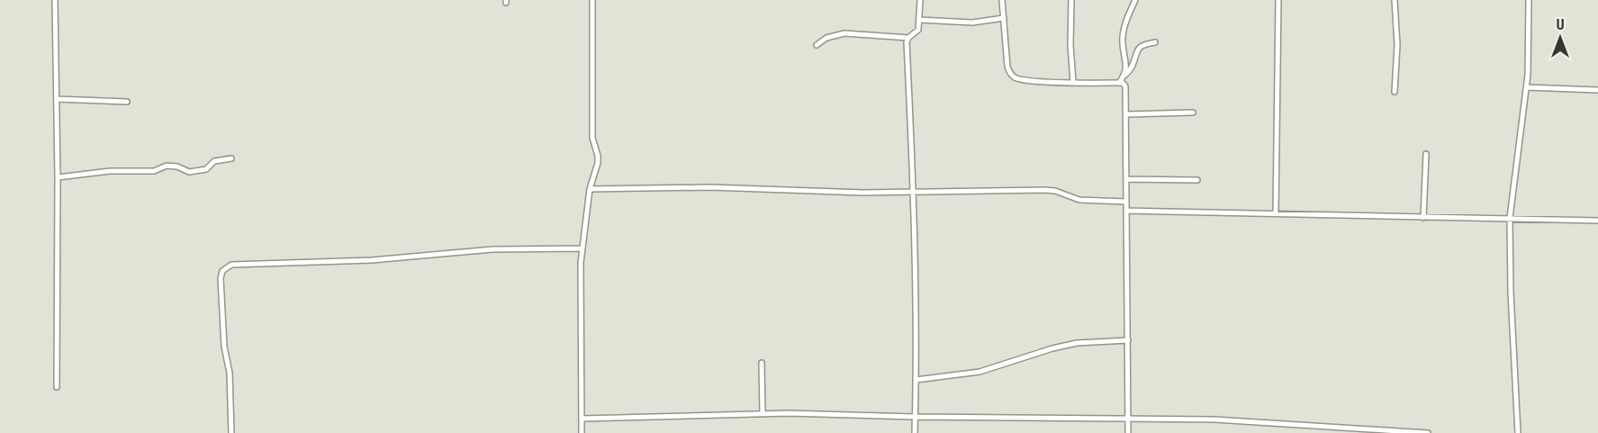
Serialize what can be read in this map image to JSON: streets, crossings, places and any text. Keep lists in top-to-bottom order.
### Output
{
  "north": "top"
}
